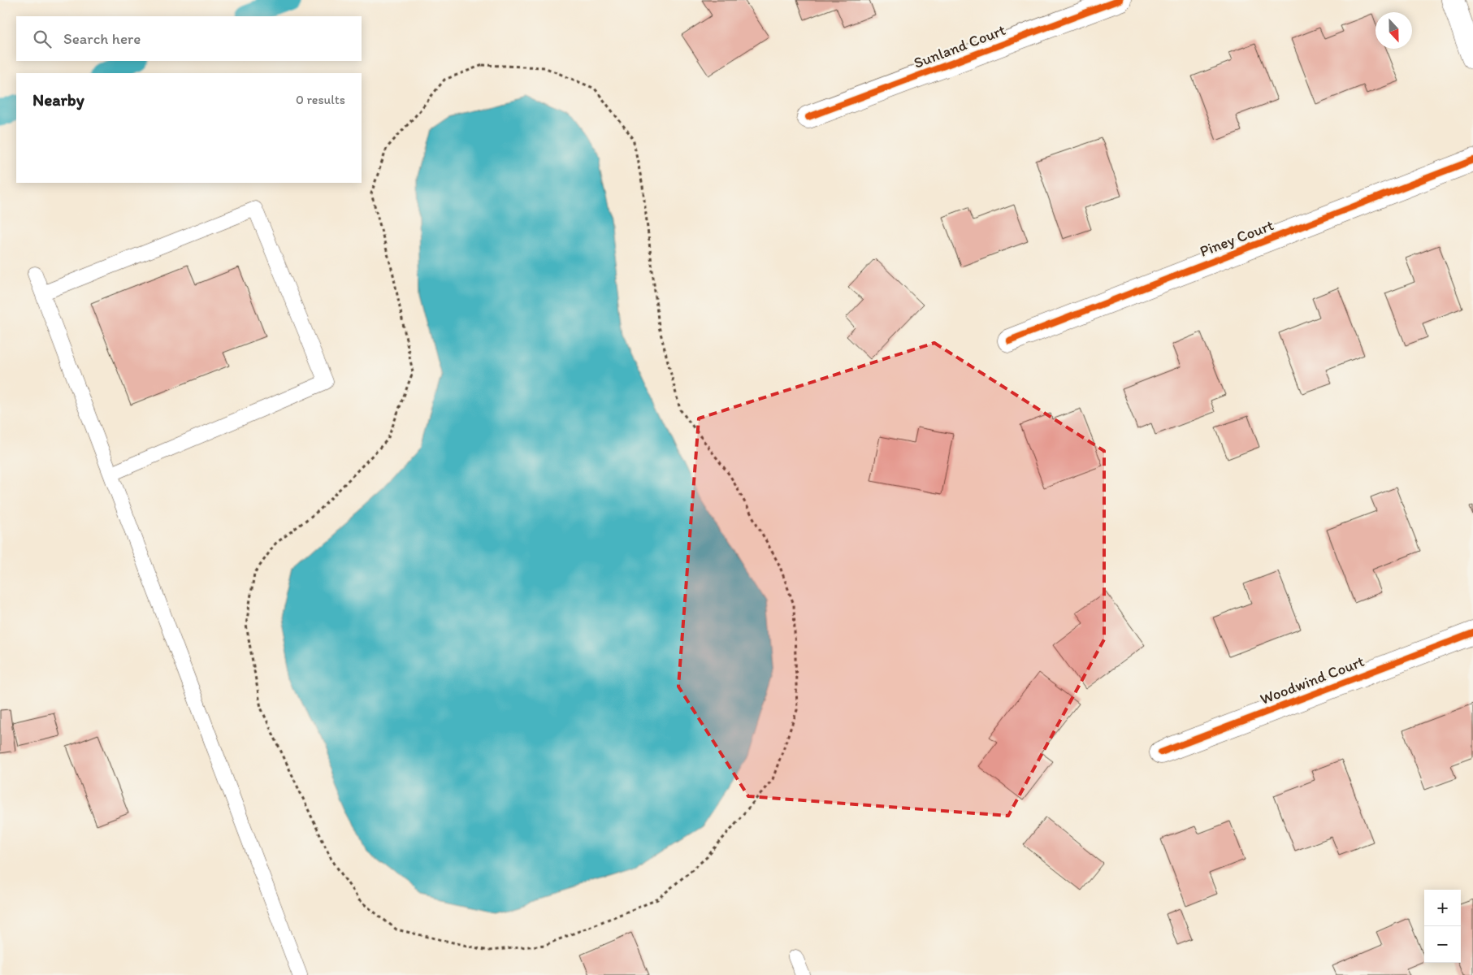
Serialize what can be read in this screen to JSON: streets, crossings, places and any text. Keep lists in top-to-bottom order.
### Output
{
  "streets": {
    "street": ["Sunland Court", "Piney Court", "Woodwind Court"]
  },
  "north": "bottom",
  "page": {
    "search": "Search here",
    "heading": ["Nearby", "0 results"],
    "map_buttons": ["+", "−"]
  }
}
